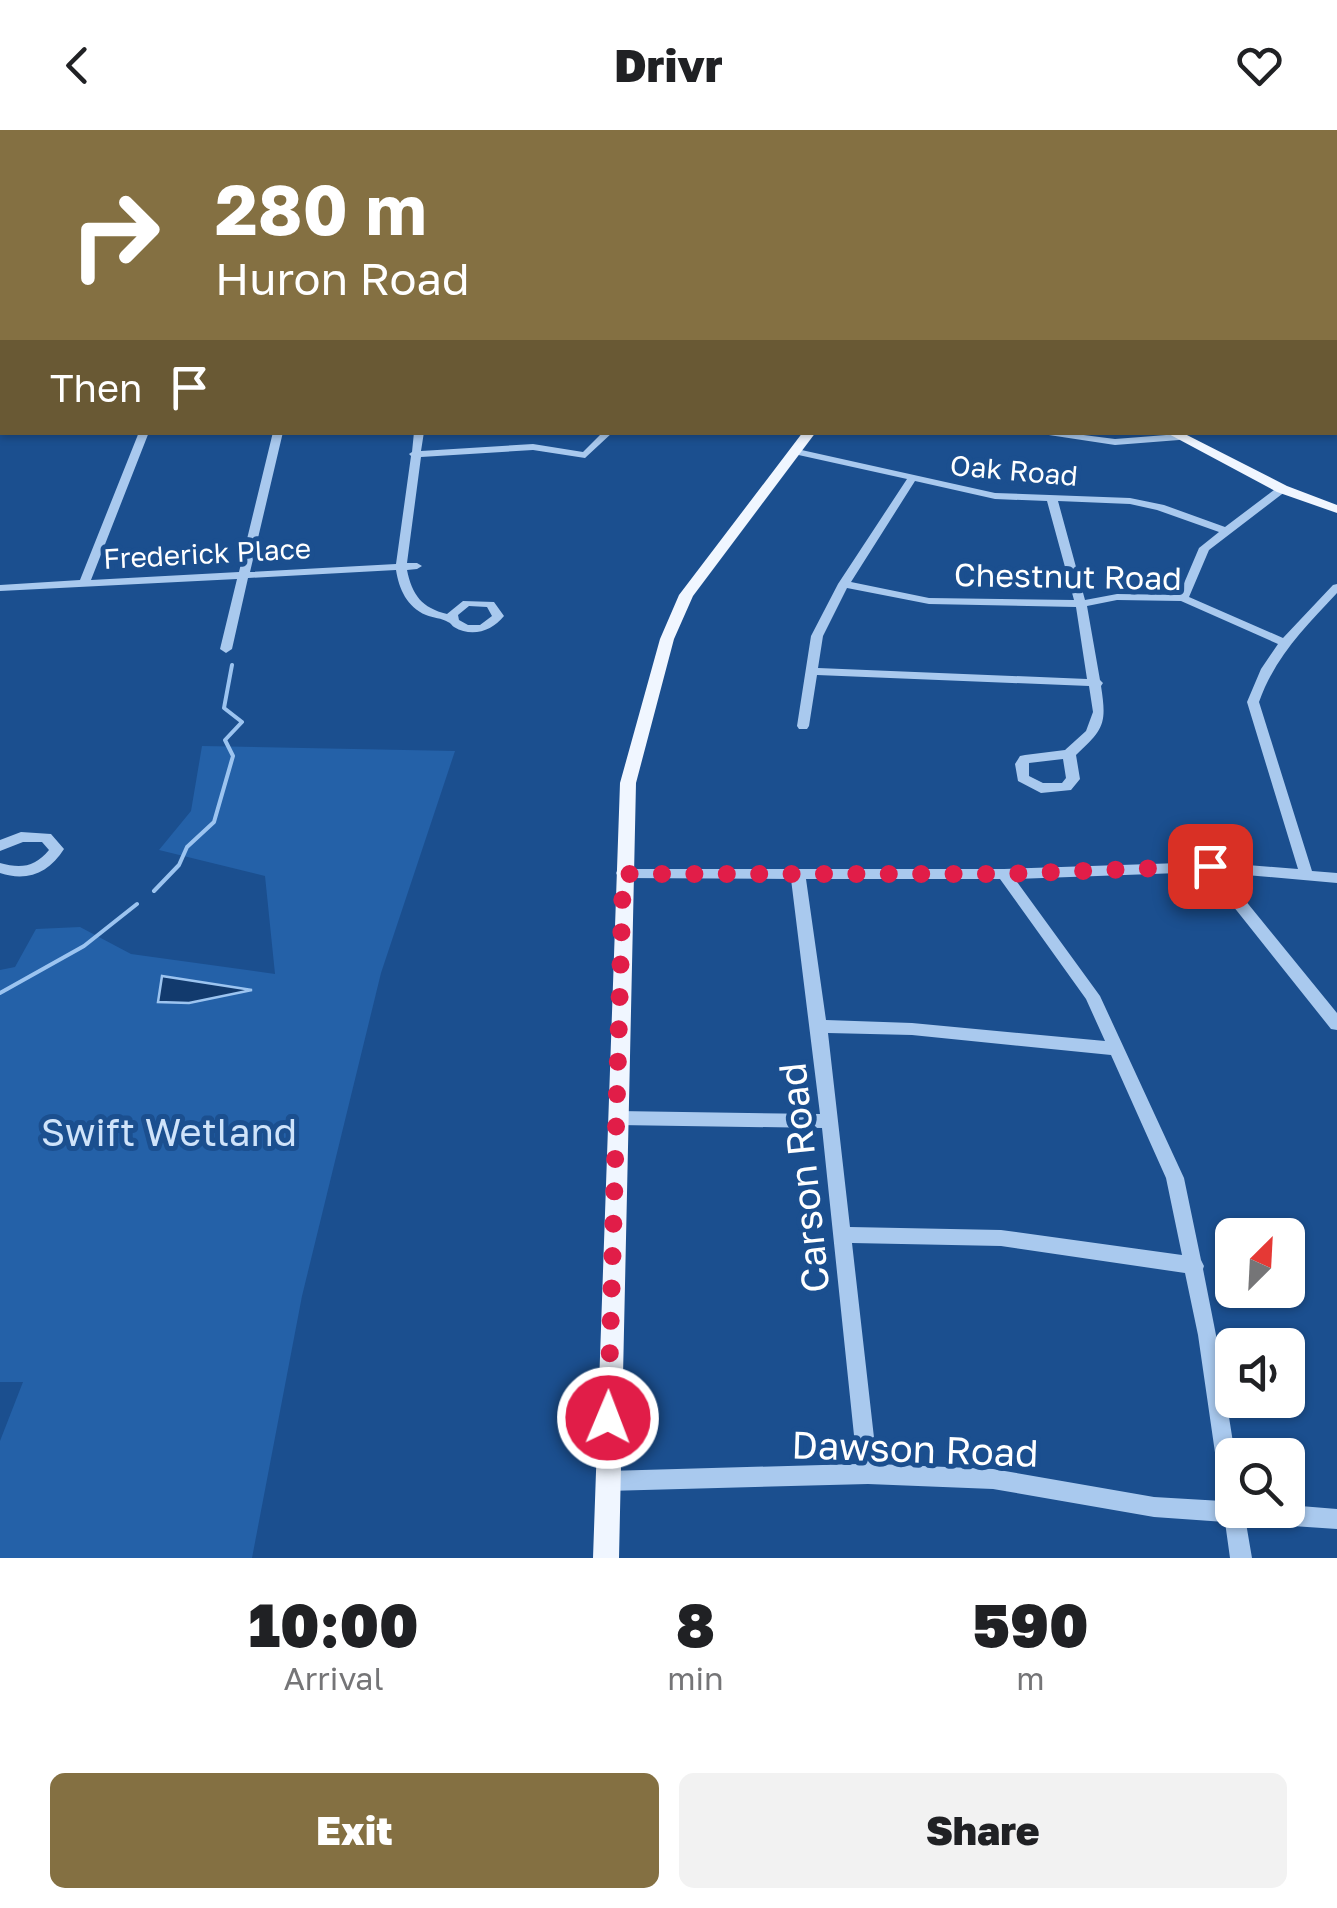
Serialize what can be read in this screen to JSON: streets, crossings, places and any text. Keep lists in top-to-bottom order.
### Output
{
  "streets": {
    "street": [
      "Oak Road",
      "Frederick Place",
      "Chestnut Road",
      "Carson Road",
      "Dawson Road"
    ]
  },
  "crossings": [
    ["Carson Road", "Dawson Road"]
  ],
  "parks": ["Swift Wetland"],
  "north": "top right",
  "page": {
    "header": "Drivr",
    "turn": ["280 m", "Huron Road"],
    "then": "Then",
    "eta": [
      "10:00",
      "Arrival",
      "8",
      "min",
      "590",
      "m"
    ],
    "buttons": ["Exit", "Share"]
  }
}
